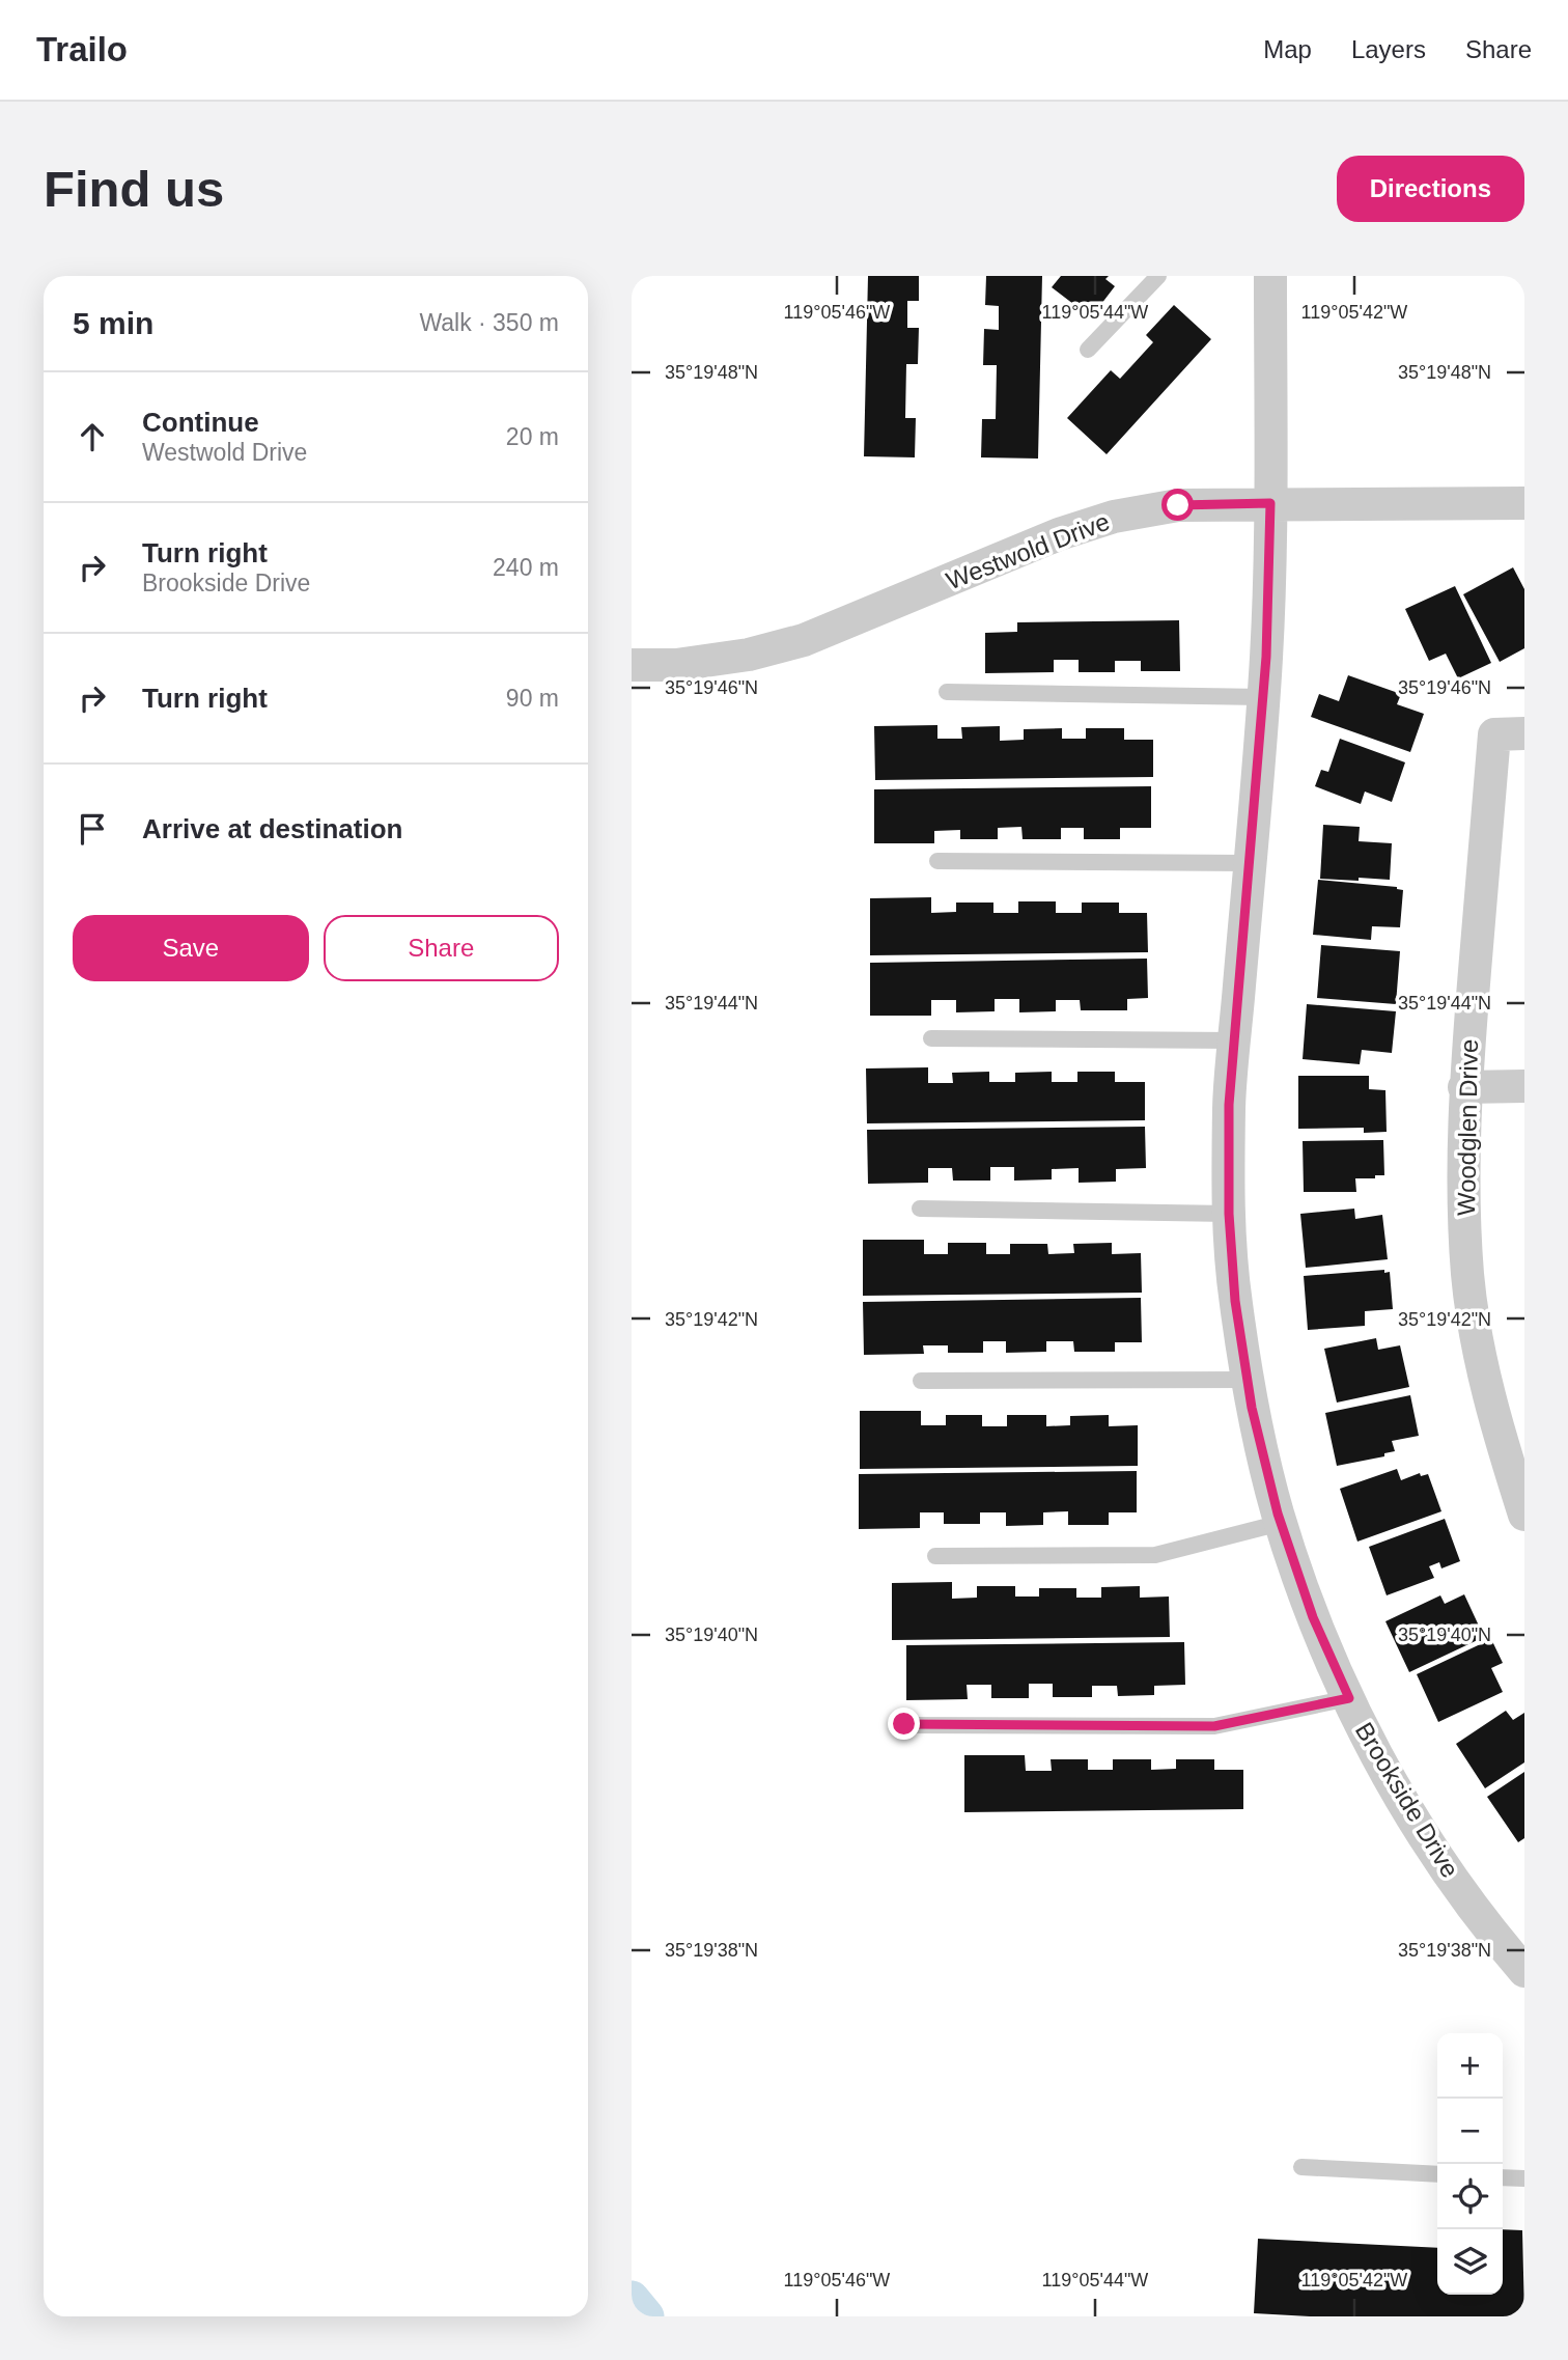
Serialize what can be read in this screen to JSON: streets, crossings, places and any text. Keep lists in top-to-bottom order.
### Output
{
  "streets": {
    "street": ["Westwold Drive", "Woodglen Drive", "Brookside Drive"]
  },
  "crossings": [
    ["Westwold Drive", "Brookside Drive"]
  ],
  "page": {
    "header": "Trailo",
    "nav": ["Map", "Layers", "Share"],
    "buttons": [
      "Directions",
      ["Save", "Share"]
    ],
    "title": "Find us",
    "heading": ["5 min", "Walk · 350 m"],
    "list": [
      ["Continue", "Westwold Drive", "20 m"],
      ["Turn right", "Brookside Drive", "240 m"],
      ["Turn right", "90 m"],
      "Arrive at destination"
    ],
    "map_buttons": ["+", "−"]
  },
  "coordinates": [
    "119°05'46\"W",
    "119°05'44\"W",
    "119°05'42\"W",
    "35°19'48\"N",
    "35°19'46\"N",
    "35°19'44\"N",
    "35°19'42\"N",
    "35°19'40\"N",
    "35°19'38\"N"
  ]
}
